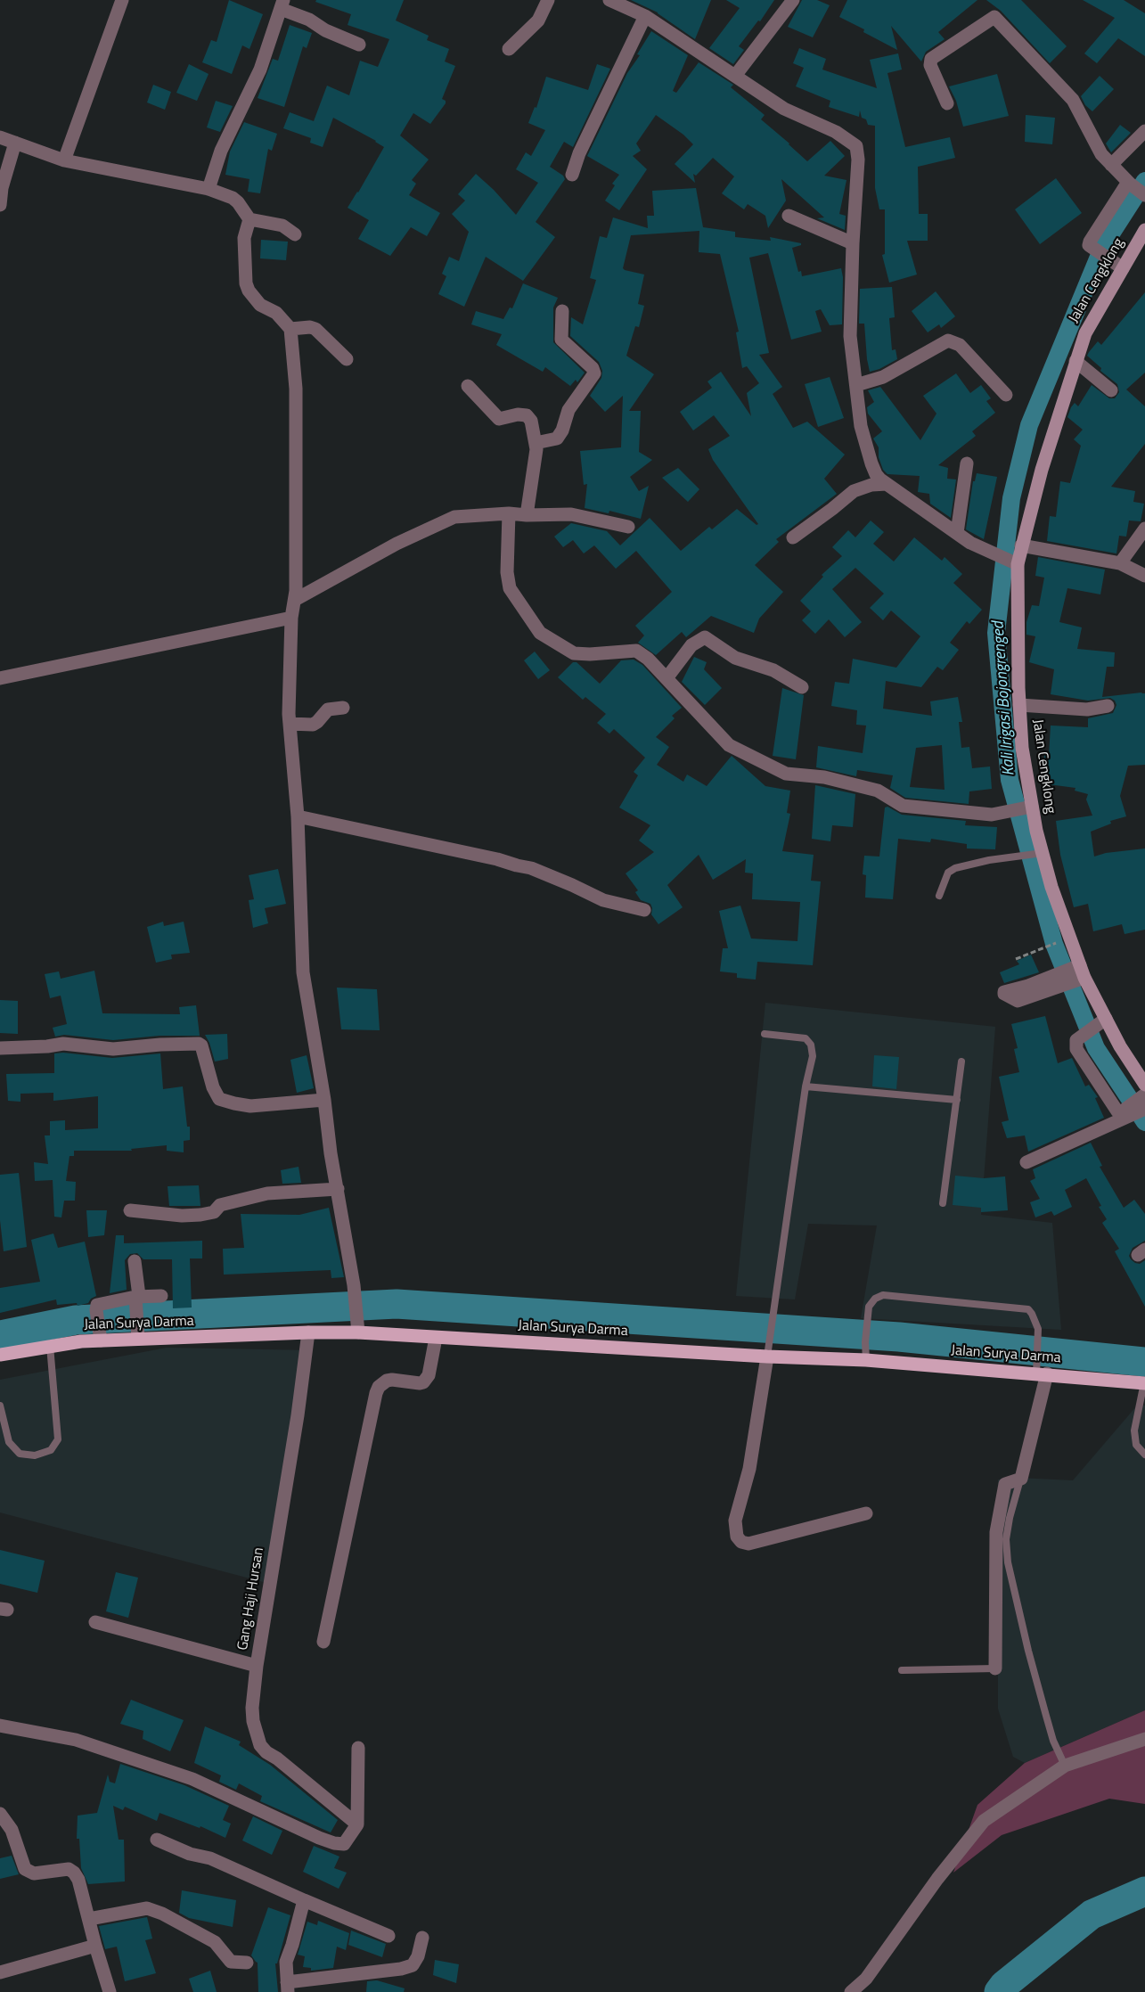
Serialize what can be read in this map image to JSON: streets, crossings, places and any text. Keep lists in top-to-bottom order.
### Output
{
  "streets": {
    "main road": ["Jalan Cengklong", "Jalan Surya Darma"],
    "street": ["Gang Haji Hursan"]
  },
  "crossings": [
    ["Jalan Surya Darma", "Gang Haji Hursan"]
  ],
  "water": ["Kali Irigasi Bojongrenged"]
}
